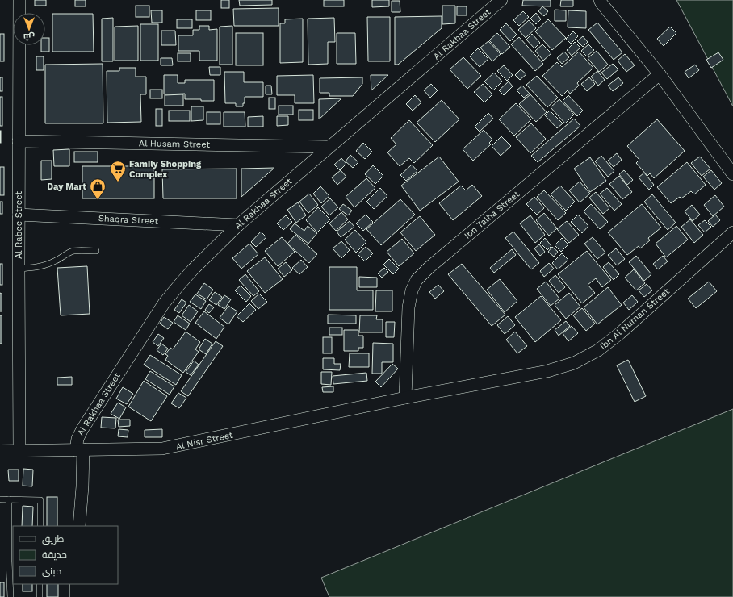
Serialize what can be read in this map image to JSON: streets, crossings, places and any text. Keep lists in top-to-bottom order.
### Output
{
  "streets": {
    "street": [
      "Al Rakhaa Street",
      "Al Husam Street",
      "Ibn Talha Street",
      "Shaqra Street",
      "Al Rabee Street",
      "Ibn Al Numan Street",
      "Al Nisr Street"
    ]
  },
  "crossings": [
    ["Al Rakhaa Street", "Al Husam Street"],
    ["Al Rakhaa Street", "Shaqra Street"],
    ["Al Rakhaa Street", "Al Nisr Street"],
    ["Al Husam Street", "Al Rabee Street"],
    ["Ibn Talha Street", "Ibn Al Numan Street"],
    ["Ibn Talha Street", "Al Nisr Street"],
    ["Shaqra Street", "Al Rabee Street"],
    ["Al Rabee Street", "Al Nisr Street"],
    ["Ibn Al Numan Street", "Al Nisr Street"]
  ],
  "places": {
    "supermarket": ["Family Shopping Complex"],
    "shop": ["Day Mart"]
  },
  "legend": ["طريق", "حديقة", "مبنى"],
  "north": "bottom"
}
